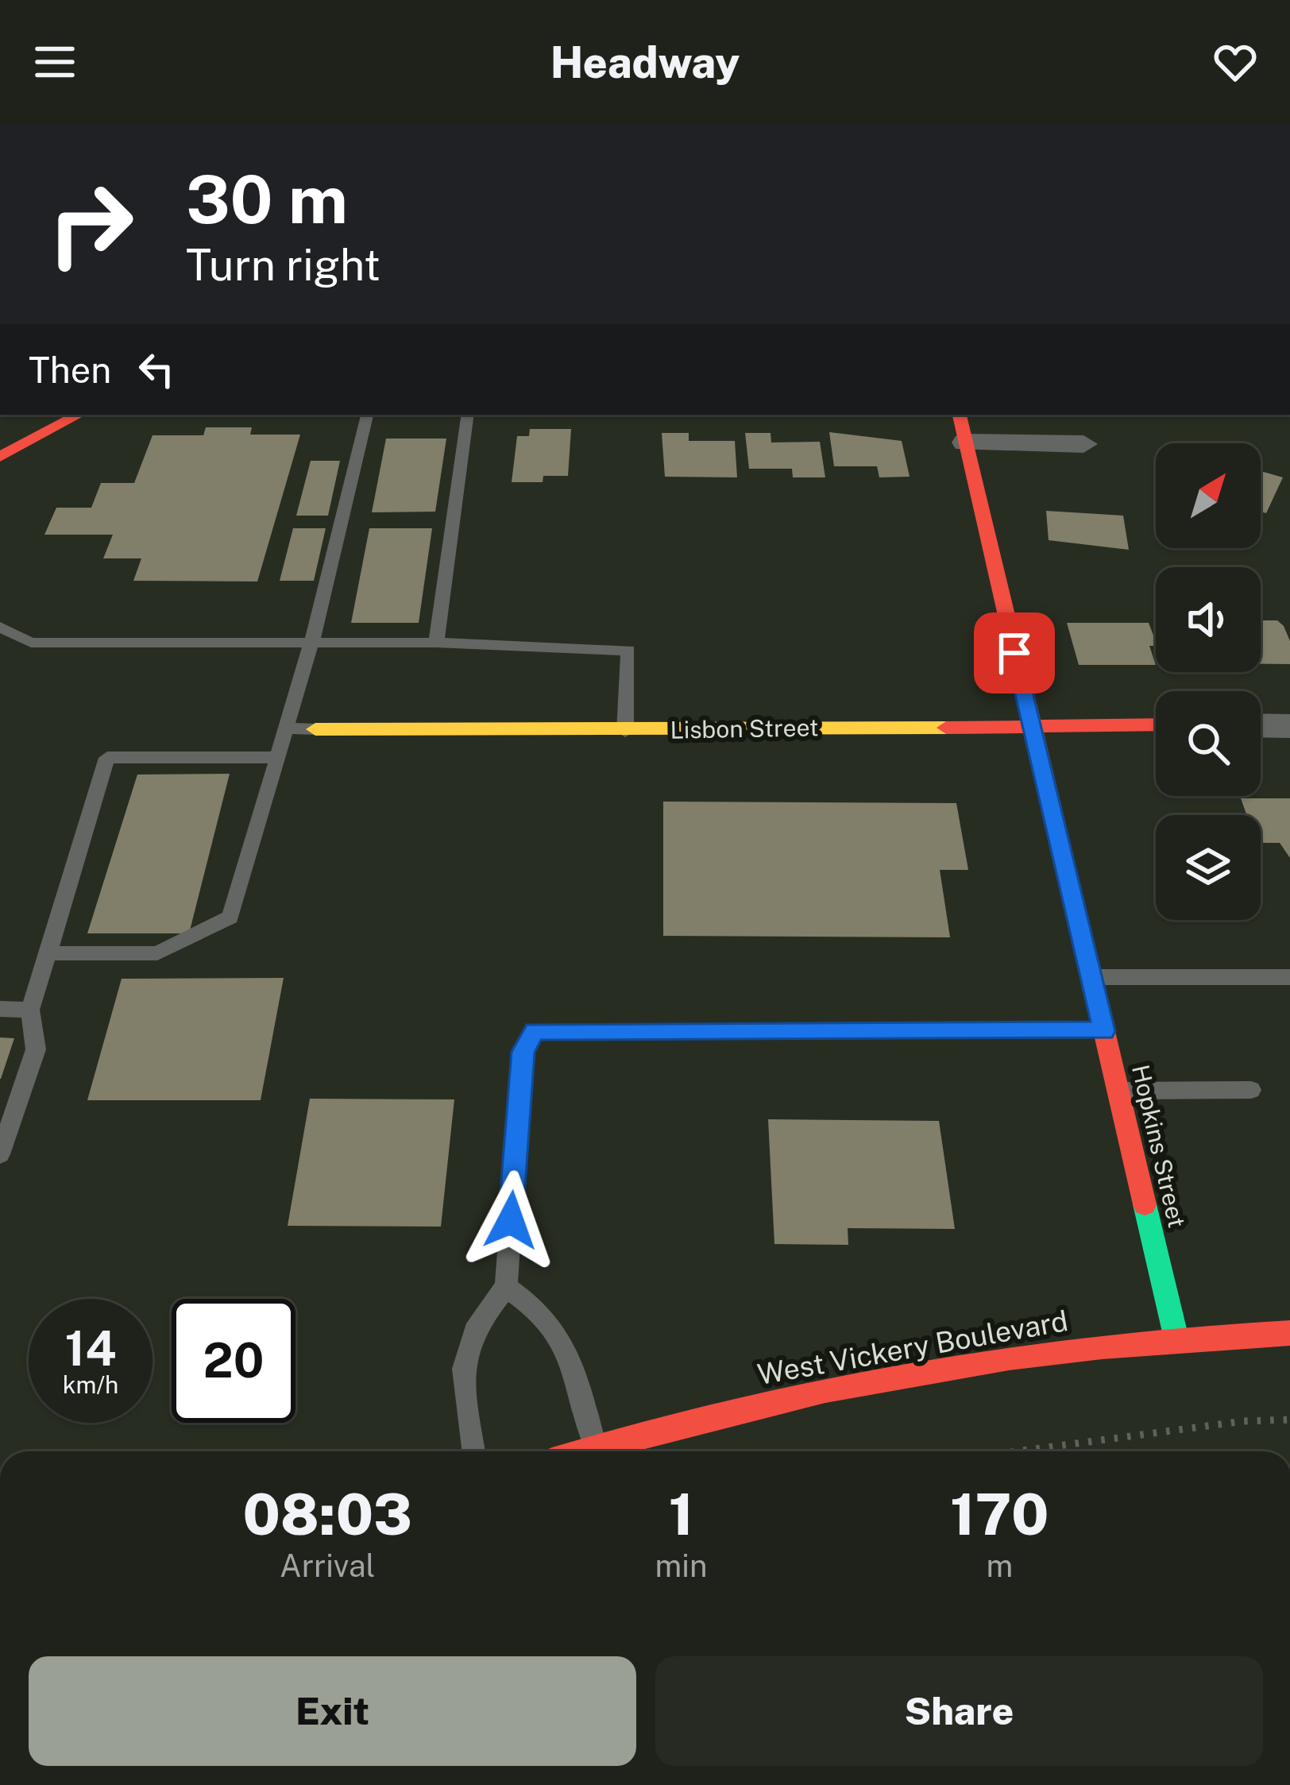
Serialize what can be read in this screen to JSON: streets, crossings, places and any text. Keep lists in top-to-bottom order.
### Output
{
  "streets": {
    "street": ["Lisbon Street", "Hopkins Street", "West Vickery Boulevard"]
  },
  "crossings": [
    ["Lisbon Street", "Hopkins Street"],
    ["Hopkins Street", "West Vickery Boulevard"]
  ],
  "north": "top right",
  "page": {
    "header": "Headway",
    "turn": ["30 m", "Turn right"],
    "then": "Then",
    "speed": "14 km/h",
    "limit": "20",
    "eta": [
      "08:03",
      "Arrival",
      "1",
      "min",
      "170",
      "m"
    ],
    "buttons": ["Exit", "Share"]
  }
}
